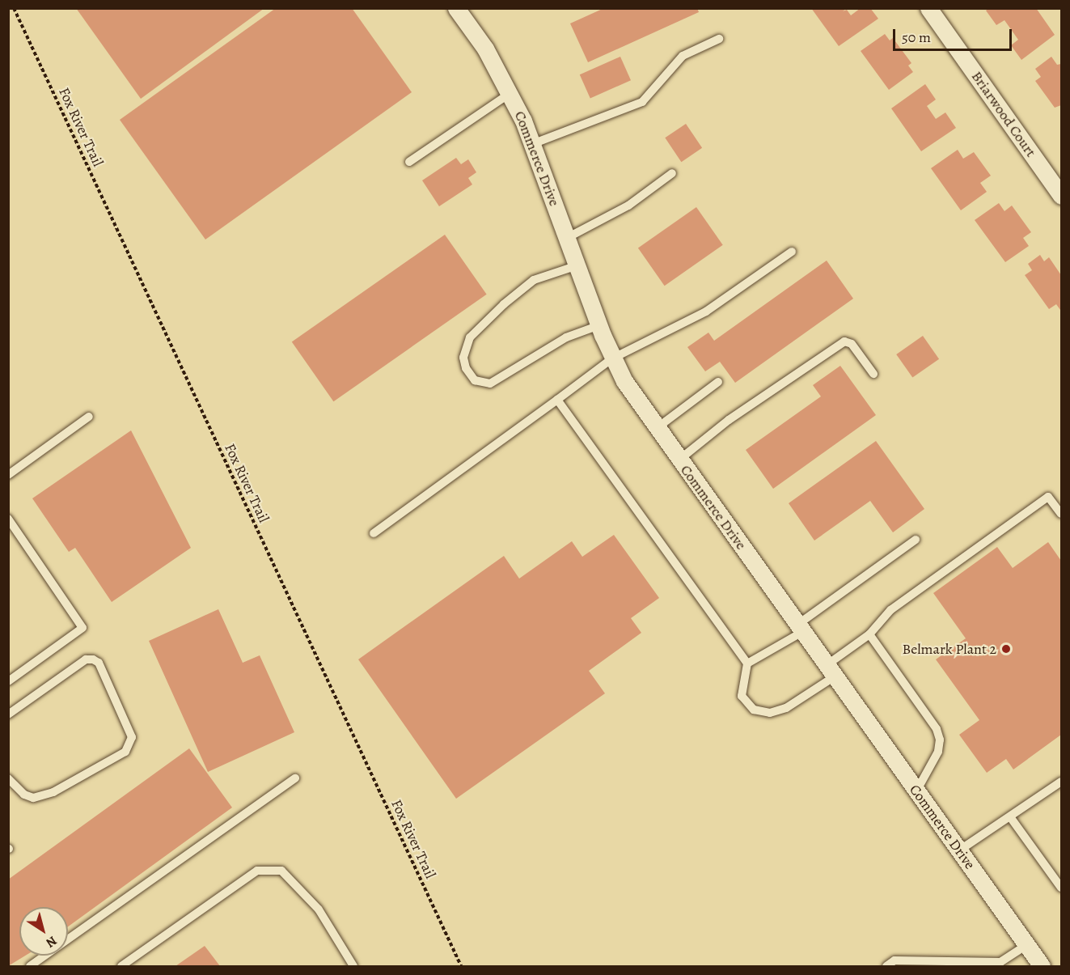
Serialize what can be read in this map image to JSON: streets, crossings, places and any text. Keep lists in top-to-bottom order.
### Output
{
  "streets": {
    "street": ["Briarwood Court", "Commerce Drive"],
    "path": ["Fox River Trail"]
  },
  "places": ["Belmark Plant 2"],
  "scale_bar": "50 m",
  "north": "bottom right"
}
